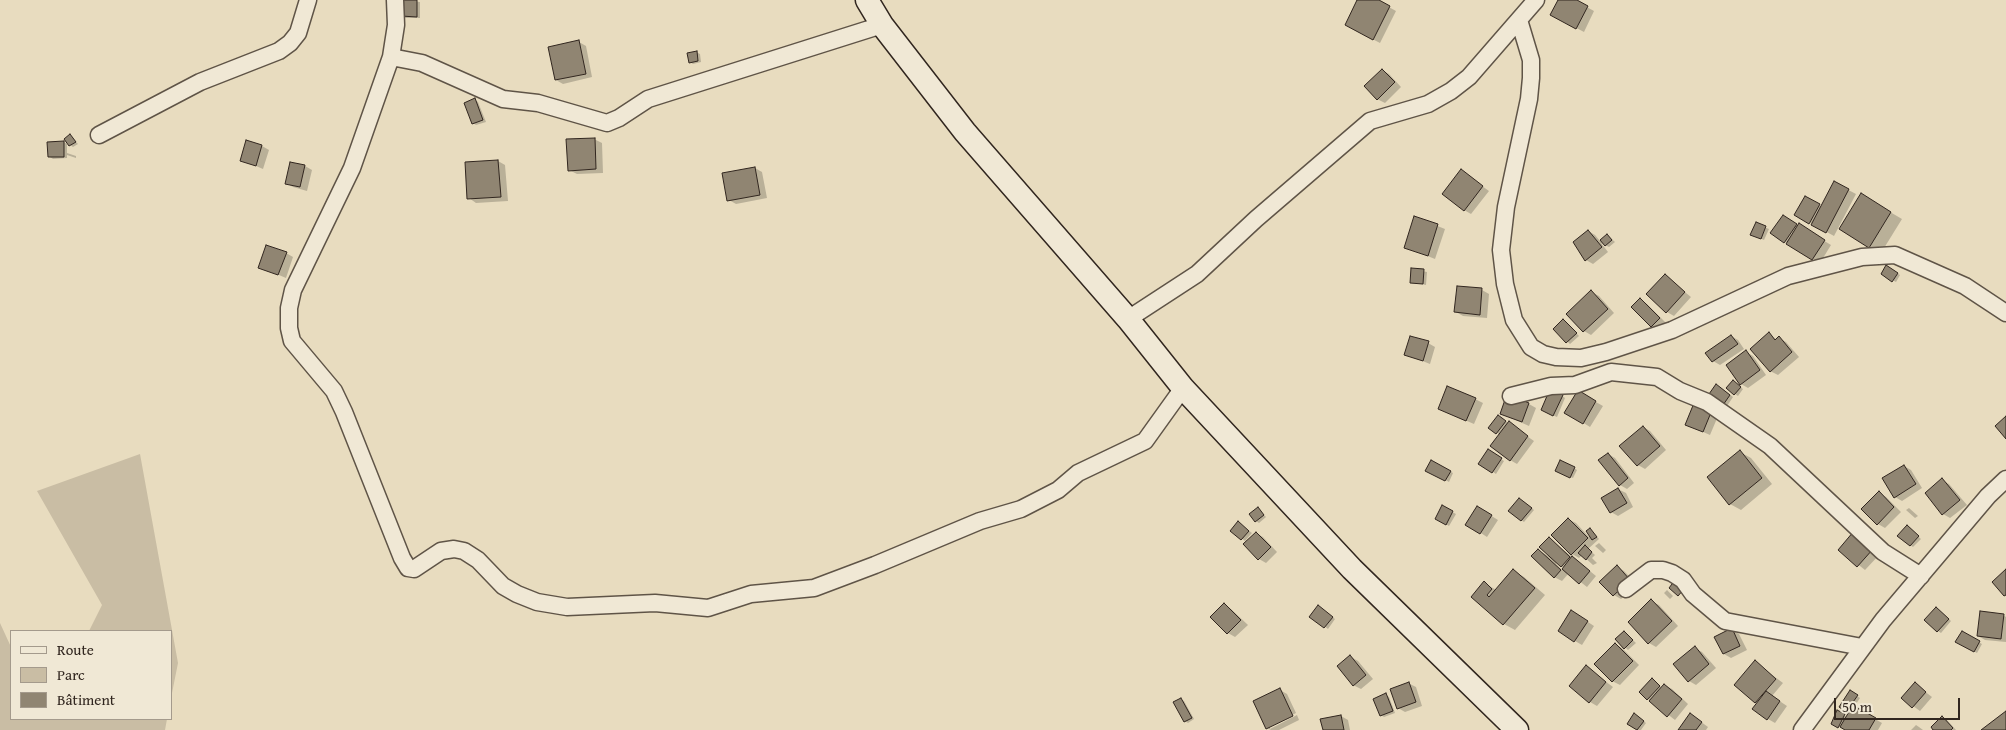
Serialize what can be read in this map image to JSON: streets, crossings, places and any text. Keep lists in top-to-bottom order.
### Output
{
  "legend": ["Route", "Parc", "Bâtiment"],
  "scale_bar": "50 m"
}
